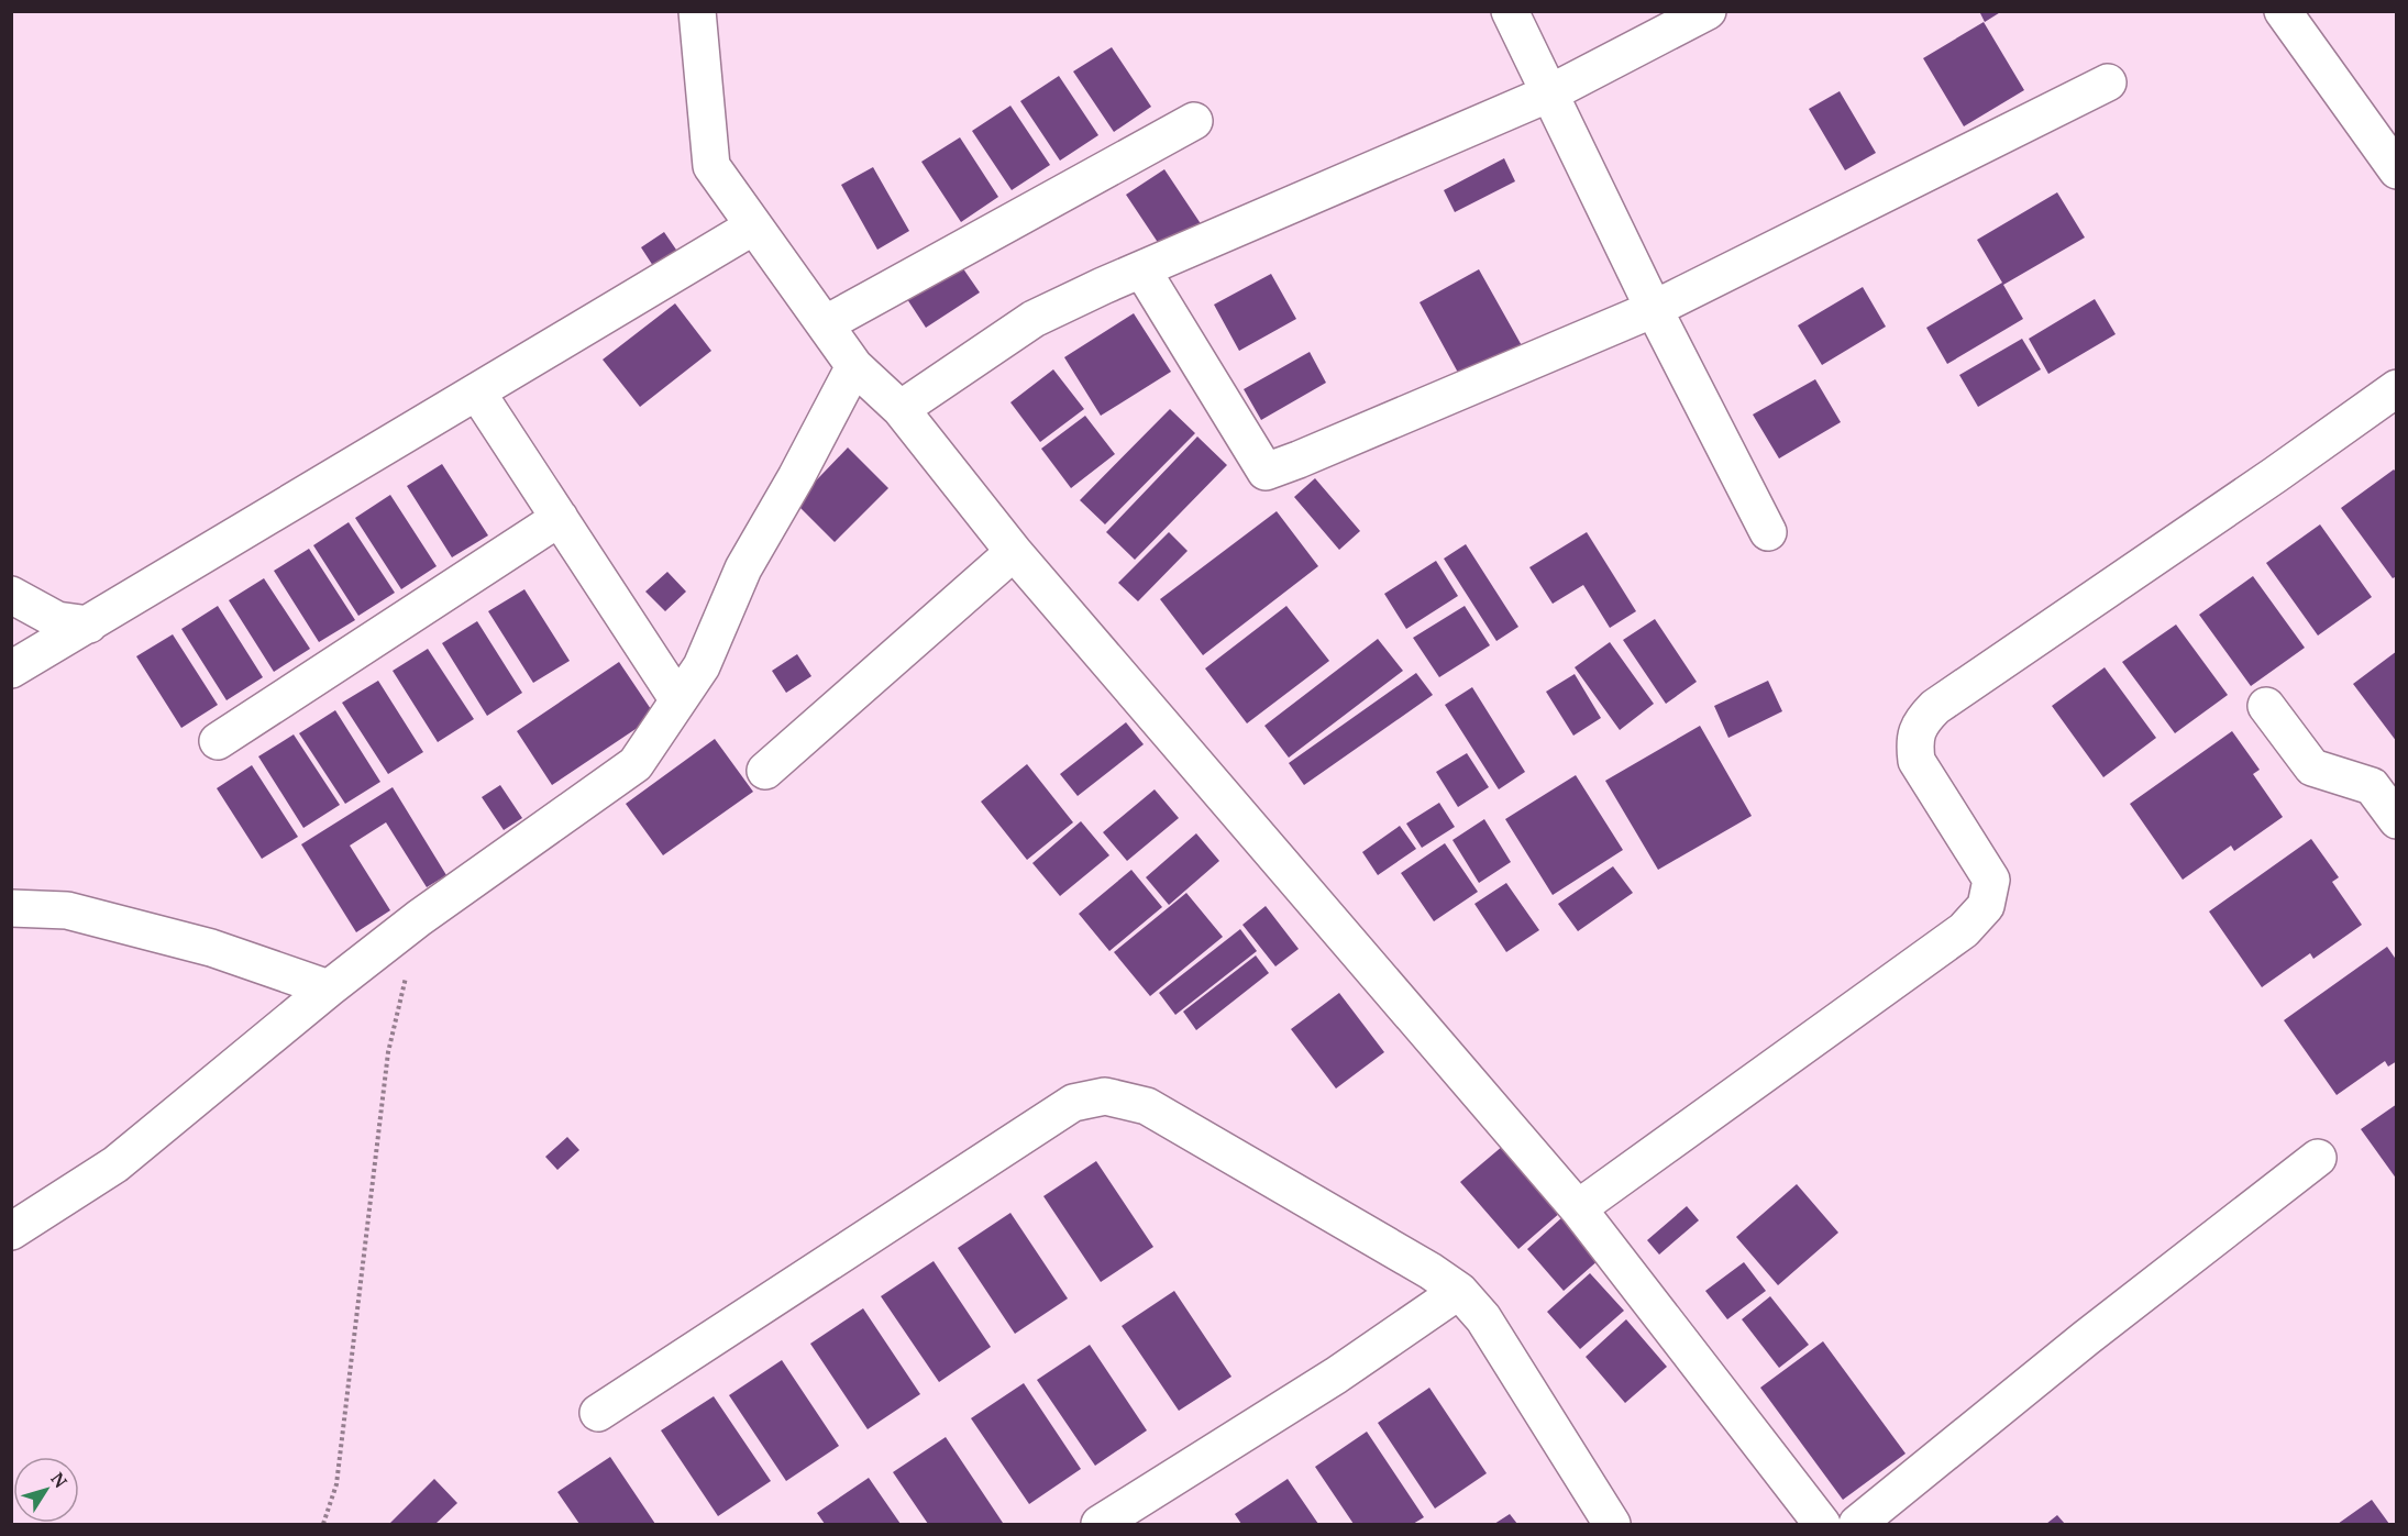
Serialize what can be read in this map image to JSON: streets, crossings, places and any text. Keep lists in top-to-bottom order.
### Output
{
  "north": "top right"
}
